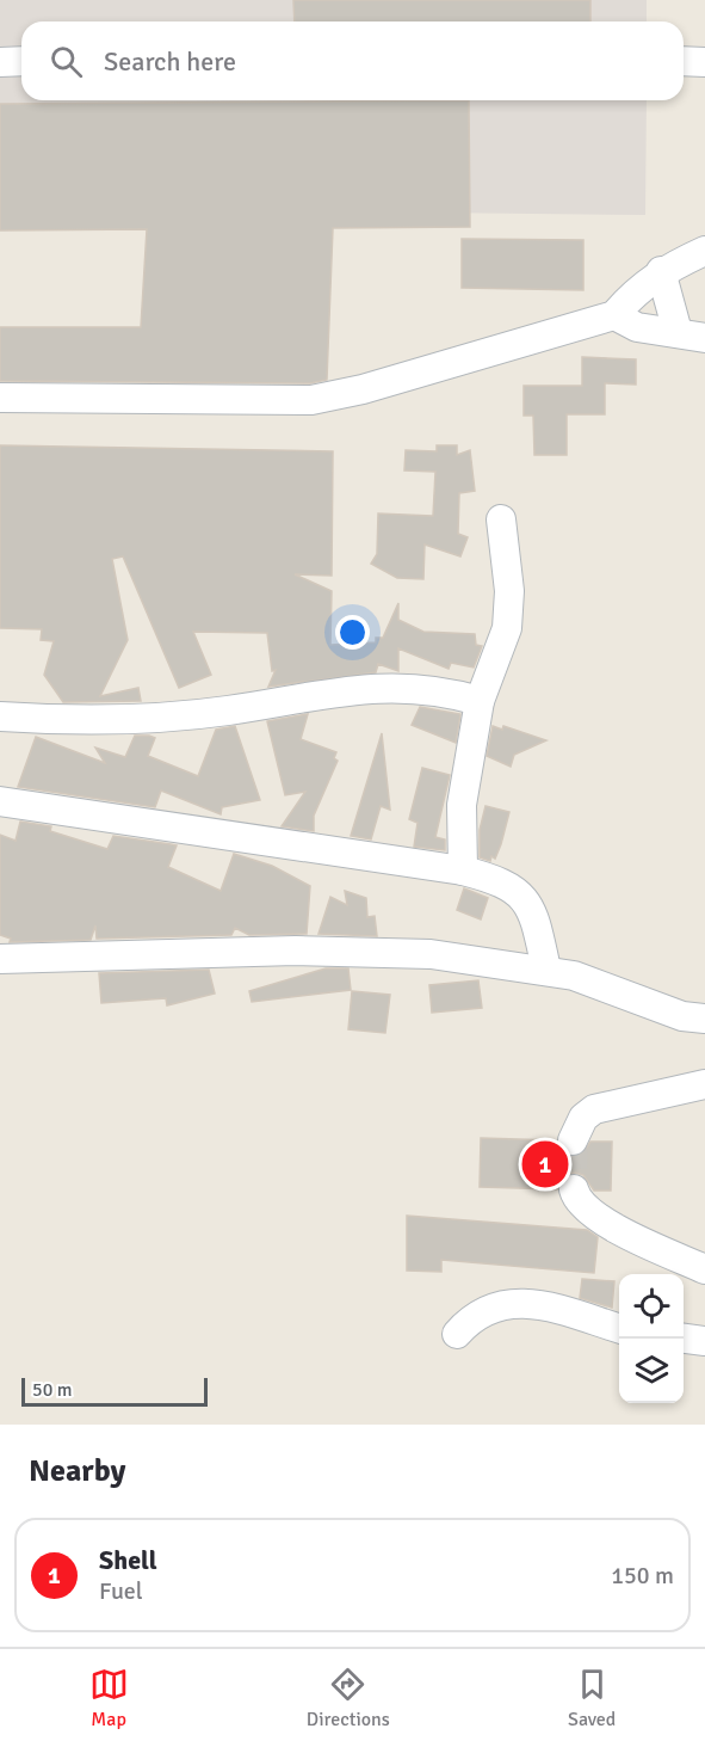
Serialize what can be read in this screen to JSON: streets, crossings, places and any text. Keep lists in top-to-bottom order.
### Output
{
  "scale_bar": "50 m",
  "page": {
    "search": "Search here",
    "pins": "1",
    "scale": "50 m",
    "heading": "Nearby",
    "list": [
      {
        "mark": "1",
        "name": "Shell",
        "note": "Fuel",
        "value": "150 m"
      }
    ],
    "nav": ["Map", "Directions", "Saved"]
  }
}
